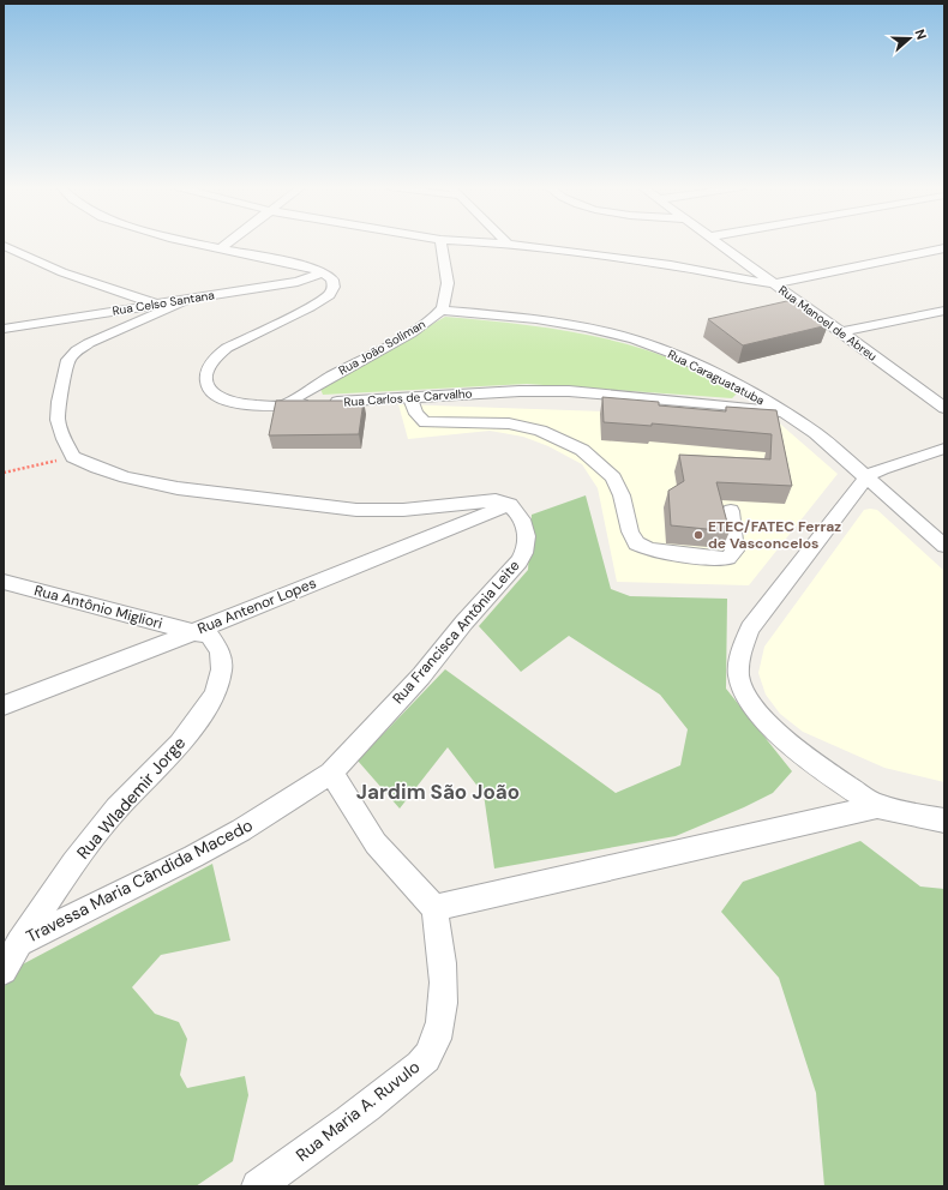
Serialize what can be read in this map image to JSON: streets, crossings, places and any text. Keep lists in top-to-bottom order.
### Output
{
  "streets": {
    "street": [
      "Rua Celso Santana",
      "Rua Manoel de Abreu",
      "Rua João Soliman",
      "Rua Caraguatatuba",
      "Rua Carlos de Carvalho",
      "Rua Antenor Lopes",
      "Rua Antônio Migliori",
      "Rua Francisca Antônia Leite",
      "Rua Wlademir Jorge",
      "Travessa Maria Cândida Macedo",
      "Rua Maria A. Ruvulo"
    ]
  },
  "crossings": [
    ["Rua Celso Santana", "Rua Carlos de Carvalho"],
    ["Rua João Soliman", "Rua Caraguatatuba"],
    ["Rua João Soliman", "Rua Carlos de Carvalho"],
    ["Rua Caraguatatuba", "Rua Carlos de Carvalho"],
    ["Rua Antenor Lopes", "Rua Antônio Migliori"],
    ["Rua Antenor Lopes", "Rua Francisca Antônia Leite"],
    ["Rua Antenor Lopes", "Rua Wlademir Jorge"],
    ["Rua Antônio Migliori", "Rua Wlademir Jorge"],
    ["Rua Francisca Antônia Leite", "Travessa Maria Cândida Macedo"],
    ["Rua Wlademir Jorge", "Travessa Maria Cândida Macedo"]
  ],
  "districts": ["Jardim São João"],
  "places": ["ETEC/FATEC Ferraz de Vasconcelos"],
  "north": "right"
}
